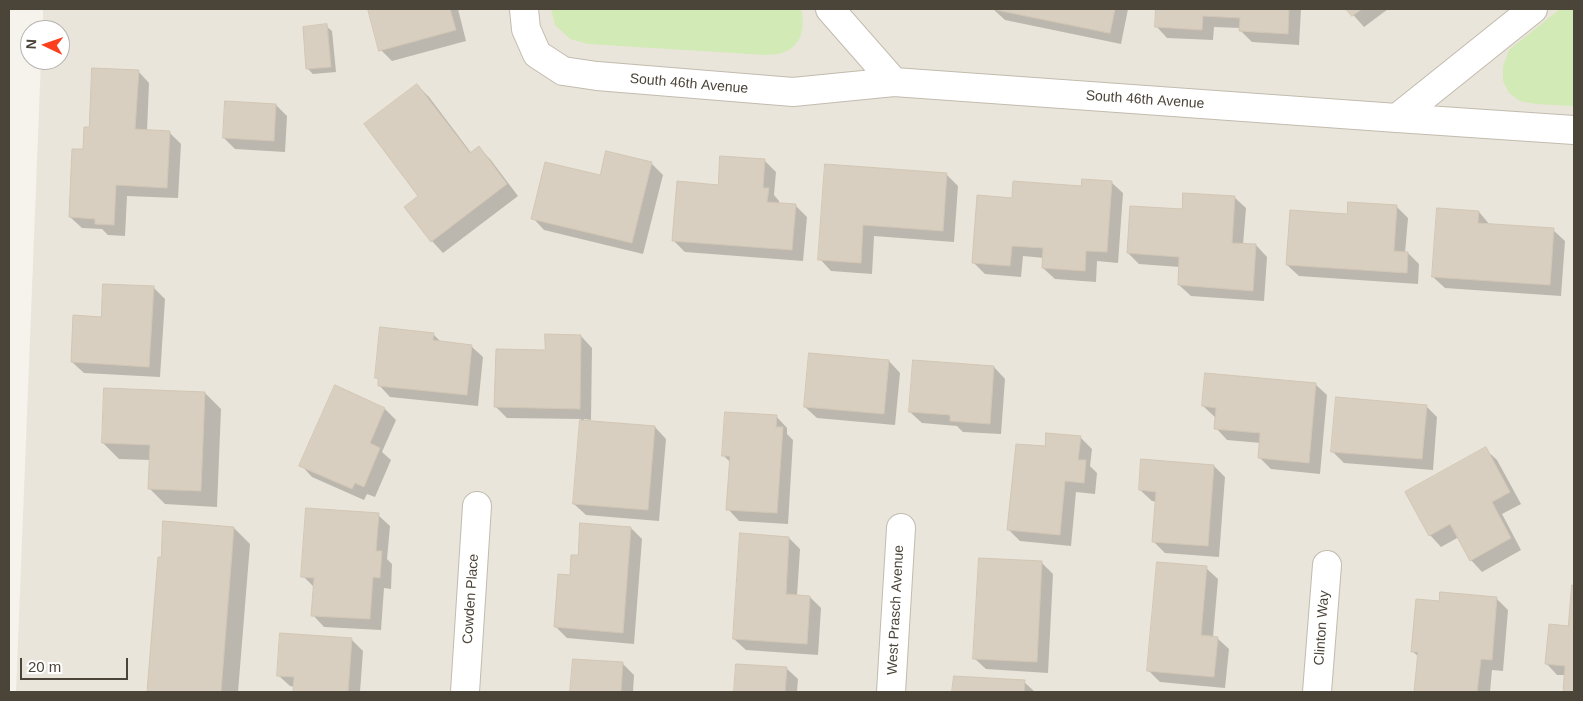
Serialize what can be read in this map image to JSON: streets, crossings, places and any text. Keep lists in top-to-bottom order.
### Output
{
  "streets": {
    "street": [
      "South 46th Avenue",
      "Cowden Place",
      "West Prasch Avenue",
      "Clinton Way"
    ]
  },
  "scale_bar": "20 m",
  "north": "left"
}
